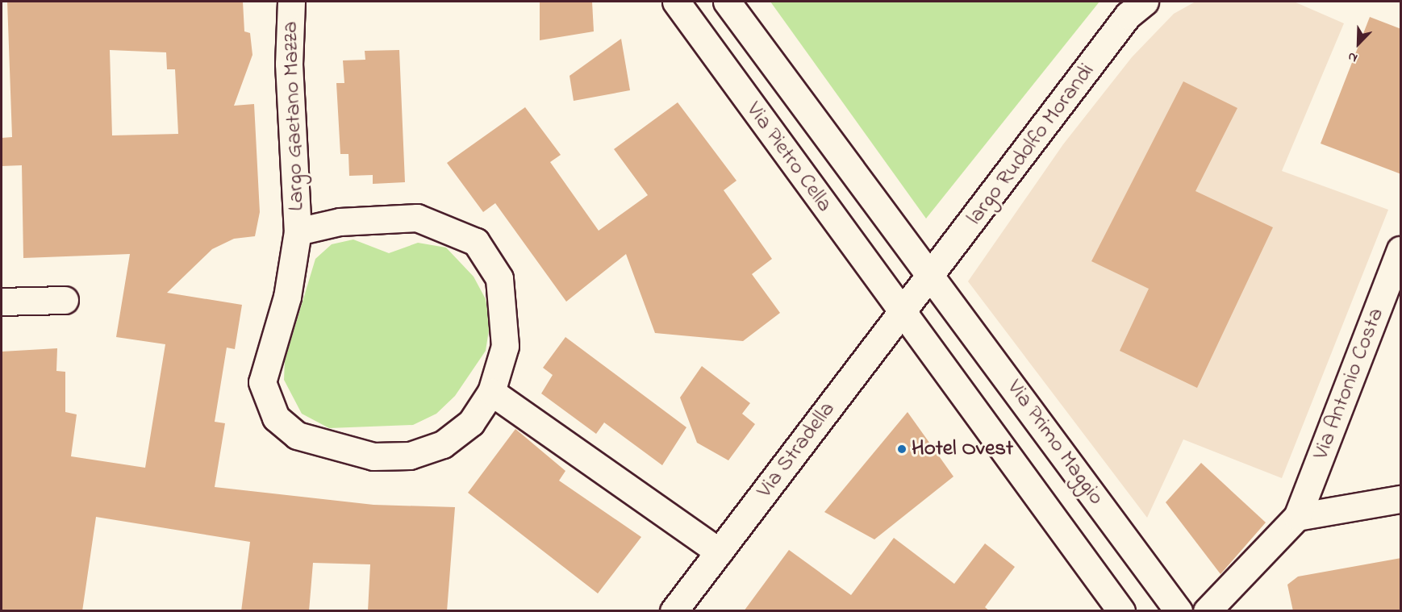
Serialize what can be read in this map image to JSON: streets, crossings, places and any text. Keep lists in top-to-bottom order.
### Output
{
  "streets": {
    "street": [
      "Largo Gaetano Mazza",
      "largo Rudolfo Morandi",
      "Via Pietro Cella",
      "Via Antonio Costa",
      "Via Primo Maggio",
      "Via Stradella"
    ]
  },
  "crossings": [
    ["largo Rudolfo Morandi", "Via Pietro Cella"],
    ["largo Rudolfo Morandi", "Via Primo Maggio"],
    ["largo Rudolfo Morandi", "Via Stradella"],
    ["Via Pietro Cella", "Via Primo Maggio"],
    ["Via Pietro Cella", "Via Stradella"],
    ["Via Primo Maggio", "Via Stradella"]
  ],
  "places": ["Hotel Ovest"],
  "north": "bottom left"
}
